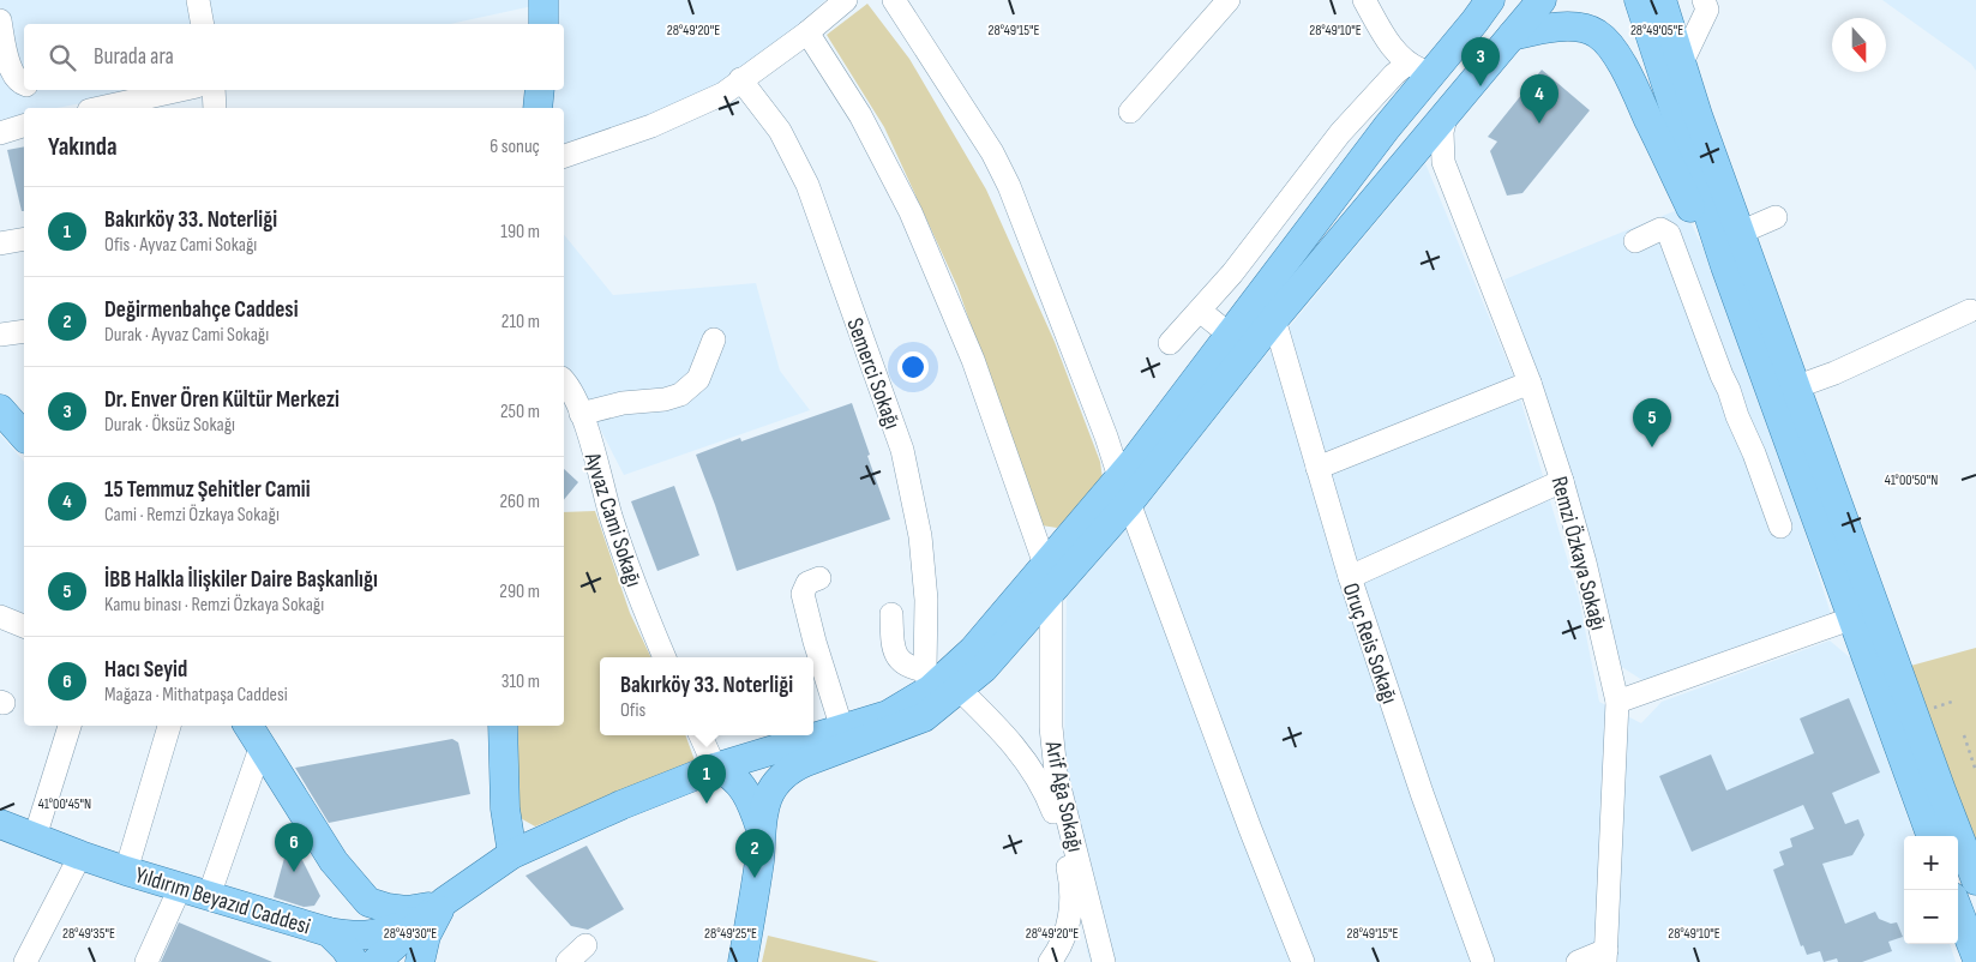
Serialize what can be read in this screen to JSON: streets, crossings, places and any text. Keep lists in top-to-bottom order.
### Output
{
  "streets": {
    "main road": ["Yıldırım Beyazıd Caddesi"],
    "street": [
      "Semerci Sokağı",
      "Ayvaz Cami Sokağı",
      "Remzi Özkaya Sokağı",
      "Oruç Reis Sokağı",
      "Arif Ağa Sokağı"
    ]
  },
  "north": "bottom",
  "page": {
    "search": "Burada ara",
    "pins": [
      "3",
      "4",
      "5",
      "1",
      "6",
      "2"
    ],
    "heading": ["Yakında", "6 sonuç"],
    "list": [
      {
        "mark": "1",
        "name": "Bakırköy 33. Noterliği",
        "note": "Ofis · Ayvaz Cami Sokağı",
        "value": "190 m"
      },
      {
        "mark": "2",
        "name": "Değirmenbahçe Caddesi",
        "note": "Durak · Ayvaz Cami Sokağı",
        "value": "210 m"
      },
      {
        "mark": "3",
        "name": "Dr. Enver Ören Kültür Merkezi",
        "note": "Durak · Öksüz Sokağı",
        "value": "250 m"
      },
      {
        "mark": "4",
        "name": "15 Temmuz Şehitler Camii",
        "note": "Cami · Remzi Özkaya Sokağı",
        "value": "260 m"
      },
      {
        "mark": "5",
        "name": "İBB Halkla İlişkiler Daire Başkanlığı",
        "note": "Kamu binası · Remzi Özkaya Sokağı",
        "value": "290 m"
      },
      {
        "mark": "6",
        "name": "Hacı Seyid",
        "note": "Mağaza · Mithatpaşa Caddesi",
        "value": "310 m"
      }
    ],
    "popup": ["Bakırköy 33. Noterliği", "Ofis"],
    "map_buttons": ["+", "−"]
  },
  "coordinates": [
    "28°49'20\"E",
    "28°49'15\"E",
    "28°49'10\"E",
    "28°49'05\"E",
    "41°00'50\"N",
    "41°00'45\"N",
    "28°49'35\"E",
    "28°49'30\"E",
    "28°49'25\"E"
  ]
}
